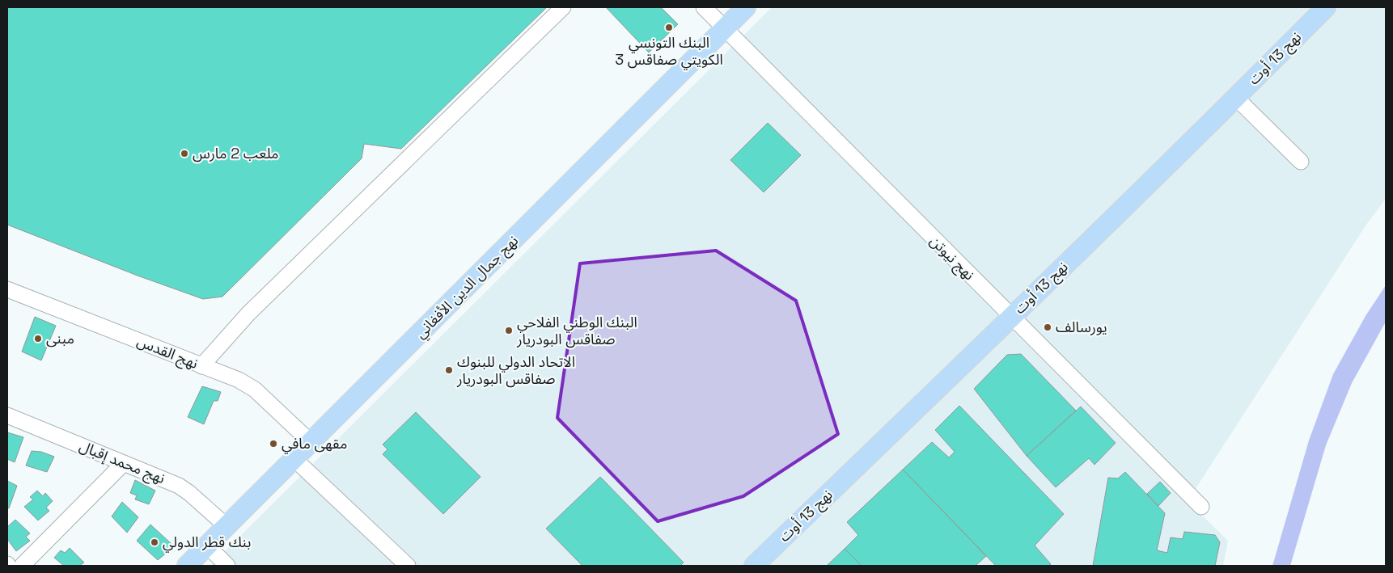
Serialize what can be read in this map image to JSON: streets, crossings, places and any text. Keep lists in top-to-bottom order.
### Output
{
  "streets": {
    "main road": ["نهج 13 أوت", "نهج جمال الدين الأفغاني"],
    "street": ["نهج نيوتن", "نهج القدس", "نهج محمد إقبال"]
  },
  "crossings": [
    ["نهج 13 أوت", "نهج نيوتن"],
    ["نهج نيوتن", "نهج جمال الدين الأفغاني"],
    ["نهج جمال الدين الأفغاني", "نهج القدس"],
    ["نهج جمال الدين الأفغاني", "نهج محمد إقبال"]
  ],
  "places": [
    "البنك التونسي الكويتي صفاقس 3",
    "ملعب 2 مارس",
    "يورسالف",
    "البنك الوطني الفلاحي صفاقس البودريار",
    "مبنى",
    "الاتحاد الدولي للبنوك صفاقس البودريار",
    "مقهى مافي",
    "بنك قطر الدولي"
  ]
}
